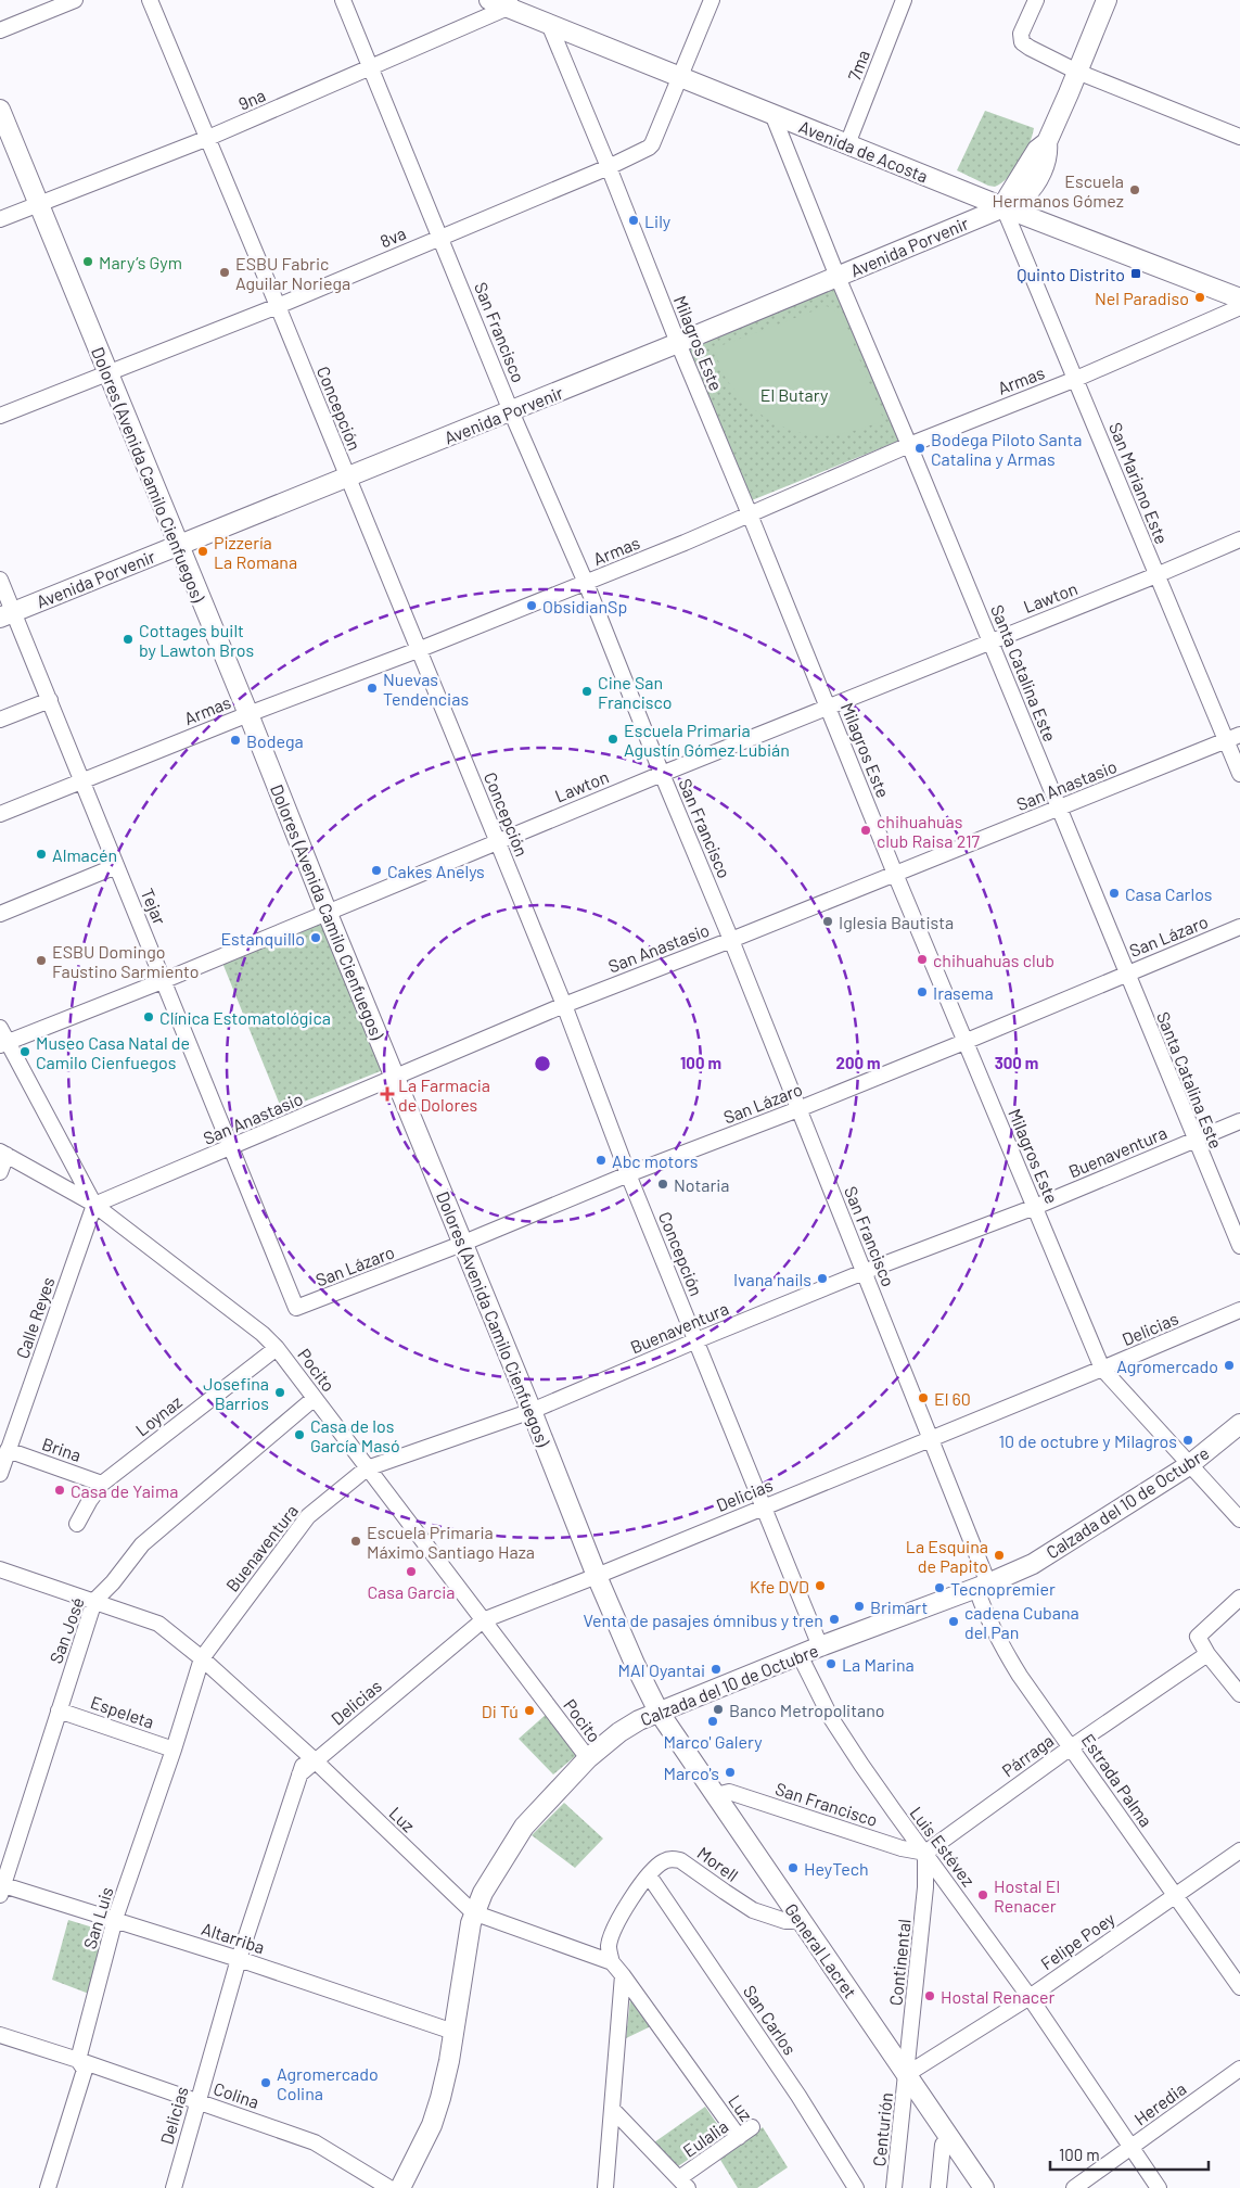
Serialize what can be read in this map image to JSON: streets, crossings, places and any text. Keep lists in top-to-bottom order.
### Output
{
  "streets": {
    "main road": [
      "Avenida de Acosta",
      "Avenida Porvenir",
      "Dolores (Avenida Camilo Cienfuegos)",
      "Calzada del 10 de Octubre",
      "General Lacret"
    ],
    "street": [
      "7ma",
      "9na",
      "8va",
      "San Francisco",
      "Milagros Este",
      "Armas",
      "Concepción",
      "San Mariano Este",
      "Lawton",
      "Santa Catalina Este",
      "San Anastasio",
      "Tejar",
      "San Lázaro",
      "Buenaventura",
      "Calle Reyes",
      "Delicias",
      "Pocito",
      "Loynaz",
      "Brina",
      "San José",
      "Espeleta",
      "Párraga",
      "Estrada Palma",
      "Luz",
      "Luis Estévez",
      "Morell",
      "San Luis",
      "Altarriba",
      "Felipe Poey",
      "Continental",
      "San Carlos",
      "Colina",
      "Heredia",
      "Centurión",
      "Eulalia"
    ]
  },
  "crossings": [
    ["7ma", "Avenida de Acosta"],
    ["9na", "Avenida de Acosta"],
    ["9na", "San Francisco"],
    ["9na", "Concepción"],
    ["9na", "Dolores (Avenida Camilo Cienfuegos)"],
    ["Avenida de Acosta", "8va"],
    ["Avenida de Acosta", "Avenida Porvenir"],
    ["Avenida de Acosta", "Milagros Este"],
    ["Avenida de Acosta", "San Mariano Este"],
    ["Avenida de Acosta", "Santa Catalina Este"],
    ["8va", "San Francisco"],
    ["8va", "Milagros Este"],
    ["8va", "Concepción"],
    ["8va", "Dolores (Avenida Camilo Cienfuegos)"],
    ["Avenida Porvenir", "San Francisco"],
    ["Avenida Porvenir", "Milagros Este"],
    ["Avenida Porvenir", "Concepción"],
    ["Avenida Porvenir", "Dolores (Avenida Camilo Cienfuegos)"],
    ["Avenida Porvenir", "San Mariano Este"],
    ["Avenida Porvenir", "Santa Catalina Este"],
    ["Avenida Porvenir", "Tejar"],
    ["San Francisco", "Armas"],
    ["San Francisco", "Lawton"],
    ["San Francisco", "San Anastasio"],
    ["San Francisco", "San Lázaro"],
    ["San Francisco", "Buenaventura"],
    ["San Francisco", "Delicias"],
    ["San Francisco", "Calzada del 10 de Octubre"],
    ["San Francisco", "Párraga"],
    ["San Francisco", "Estrada Palma"],
    ["San Francisco", "Luis Estévez"],
    ["San Francisco", "General Lacret"],
    ["San Francisco", "Continental"],
    ["Milagros Este", "Armas"],
    ["Milagros Este", "Lawton"],
    ["Milagros Este", "San Anastasio"],
    ["Milagros Este", "San Lázaro"],
    ["Milagros Este", "Buenaventura"],
    ["Milagros Este", "Delicias"],
    ["Milagros Este", "Calzada del 10 de Octubre"],
    ["Armas", "Concepción"],
    ["Armas", "Dolores (Avenida Camilo Cienfuegos)"],
    ["Armas", "San Mariano Este"],
    ["Armas", "Santa Catalina Este"],
    ["Armas", "Tejar"],
    ["Concepción", "Lawton"],
    ["Concepción", "San Anastasio"],
    ["Concepción", "San Lázaro"],
    ["Concepción", "Buenaventura"],
    ["Concepción", "Delicias"],
    ["Concepción", "Calzada del 10 de Octubre"],
    ["Dolores (Avenida Camilo Cienfuegos)", "Lawton"],
    ["Dolores (Avenida Camilo Cienfuegos)", "San Anastasio"],
    ["Dolores (Avenida Camilo Cienfuegos)", "San Lázaro"],
    ["Dolores (Avenida Camilo Cienfuegos)", "Buenaventura"],
    ["Dolores (Avenida Camilo Cienfuegos)", "Delicias"],
    ["Dolores (Avenida Camilo Cienfuegos)", "Calzada del 10 de Octubre"],
    ["Dolores (Avenida Camilo Cienfuegos)", "General Lacret"],
    ["San Mariano Este", "Lawton"],
    ["San Mariano Este", "San Anastasio"],
    ["Lawton", "Santa Catalina Este"],
    ["Lawton", "Tejar"],
    ["Lawton", "Pocito"],
    ["Santa Catalina Este", "San Anastasio"],
    ["Santa Catalina Este", "San Lázaro"],
    ["Santa Catalina Este", "Buenaventura"],
    ["San Anastasio", "Tejar"],
    ["San Anastasio", "Calle Reyes"],
    ["San Anastasio", "Pocito"],
    ["Tejar", "San Lázaro"],
    ["Buenaventura", "Pocito"],
    ["Buenaventura", "Luz"],
    ["Buenaventura", "San Luis"],
    ["Calle Reyes", "Pocito"],
    ["Calle Reyes", "Brina"],
    ["Delicias", "Pocito"],
    ["Delicias", "Luz"],
    ["Delicias", "Altarriba"],
    ["Delicias", "Colina"],
    ["Pocito", "Loynaz"],
    ["Pocito", "Calzada del 10 de Octubre"],
    ["Pocito", "San José"],
    ["Loynaz", "Brina"],
    ["Calzada del 10 de Octubre", "Estrada Palma"],
    ["Calzada del 10 de Octubre", "Luz"],
    ["Calzada del 10 de Octubre", "Luis Estévez"],
    ["Calzada del 10 de Octubre", "Altarriba"],
    ["Calzada del 10 de Octubre", "General Lacret"],
    ["San José", "Espeleta"],
    ["San José", "Luz"],
    ["San José", "Altarriba"],
    ["Espeleta", "San Luis"],
    ["Párraga", "Estrada Palma"],
    ["Párraga", "Luis Estévez"],
    ["Párraga", "Continental"],
    ["Estrada Palma", "Felipe Poey"],
    ["Luz", "Morell"],
    ["Luz", "San Luis"],
    ["Luz", "Eulalia"],
    ["Luis Estévez", "Felipe Poey"],
    ["Luis Estévez", "Continental"],
    ["Luis Estévez", "Heredia"],
    ["Morell", "General Lacret"],
    ["Morell", "San Carlos"],
    ["San Luis", "Altarriba"],
    ["San Luis", "Colina"],
    ["Felipe Poey", "General Lacret"],
    ["Felipe Poey", "Continental"],
    ["Felipe Poey", "Centurión"],
    ["General Lacret", "Continental"],
    ["General Lacret", "Centurión"],
    ["Continental", "Centurión"]
  ],
  "parks": ["El Butary"],
  "places": {
    "other": [
      "Escuela Hermanos Gómez",
      "Lily",
      "Mary’s Gym",
      "ESBU Fabric Aguilar Noriega",
      "Nel Paradiso",
      "Bodega Piloto Santa Catalina y Armas",
      "Pizzería La Romana",
      "ObsidianSp",
      "Cottages built by Lawton Bros",
      "Nuevas Tendencias",
      "Cine San Francisco",
      "Escuela Primaria Agustín Gómez Lubián",
      "Bodega",
      "chihuahuas club Raisa 217",
      "Almacén",
      "Cakes Anelys",
      "Casa Carlos",
      "Iglesia Bautista",
      "Estanquillo",
      "chihuahuas club",
      "ESBU Domingo Faustino Sarmiento",
      "Irasema",
      "Clínica Estomatológica",
      "Museo Casa Natal de Camilo Cienfuegos",
      "Abc motors",
      "Notaria",
      "Ivana nails",
      "Agromercado",
      "Josefina Barrios",
      "El 60",
      "Casa de los García Masó",
      "10 de octubre y Milagros",
      "Casa de Yaima",
      "Escuela Primaria Máximo Santiago Haza",
      "La Esquina de Papito",
      "Casa Garcia",
      "Kfe DVD",
      "Tecnopremier",
      "Brimart",
      "Venta de pasajes ómnibus y tren",
      "cadena Cubana del Pan",
      "La Marina",
      "MAI Oyantai",
      "Banco Metropolitano",
      "Di Tú",
      "Marco' Galery",
      "Marco's",
      "HeyTech",
      "Hostal El Renacer",
      "Hostal Renacer",
      "Agromercado Colina"
    ],
    "transit": ["Quinto Distrito"],
    "health": ["La Farmacia de Dolores"]
  },
  "scale_bar": "100 m",
  "rings": ["100 m", "200 m", "300 m"]
}
